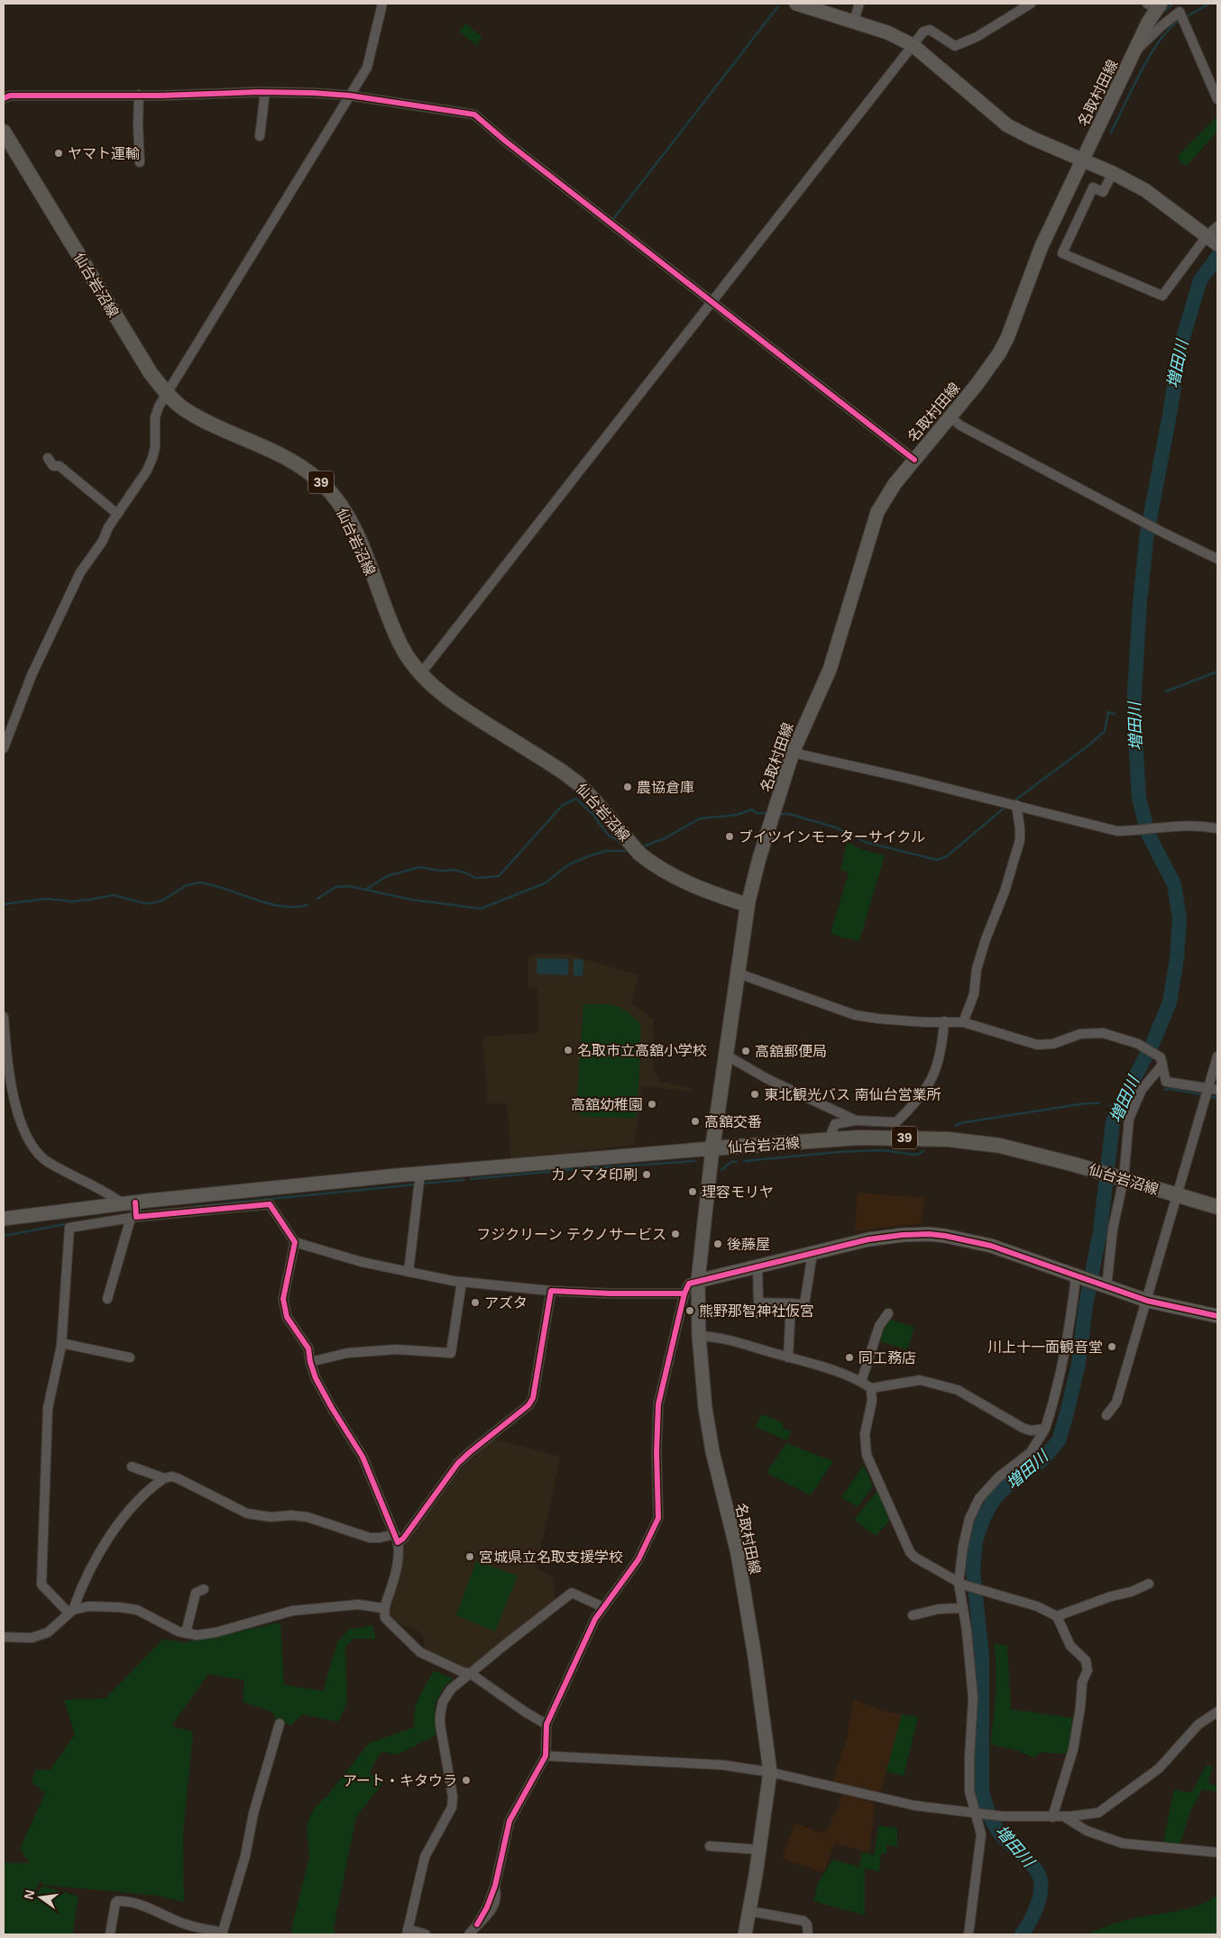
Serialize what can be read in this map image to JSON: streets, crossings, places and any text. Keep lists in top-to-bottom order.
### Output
{
  "streets": {
    "main road": ["名取村田線", "仙台岩沼線", "39"]
  },
  "crossings": [
    ["名取村田線", "仙台岩沼線"]
  ],
  "water": ["増田川"],
  "places": [
    "ヤマト運輸",
    "農協倉庫",
    "ブイツインモーターサイクル",
    "名取市立高舘小学校",
    "高舘郵便局",
    "東北観光バス 南仙台営業所",
    "高舘幼稚園",
    "高舘交番",
    "カノマタ印刷",
    "理容モリヤ",
    "フジクリーン テクノサービス",
    "後藤屋",
    "アズタ",
    "熊野那智神社仮宮",
    "川上十一面観音堂",
    "同工務店",
    "宮城県立名取支援学校",
    "アート・キタウラ"
  ],
  "north": "left"
}
